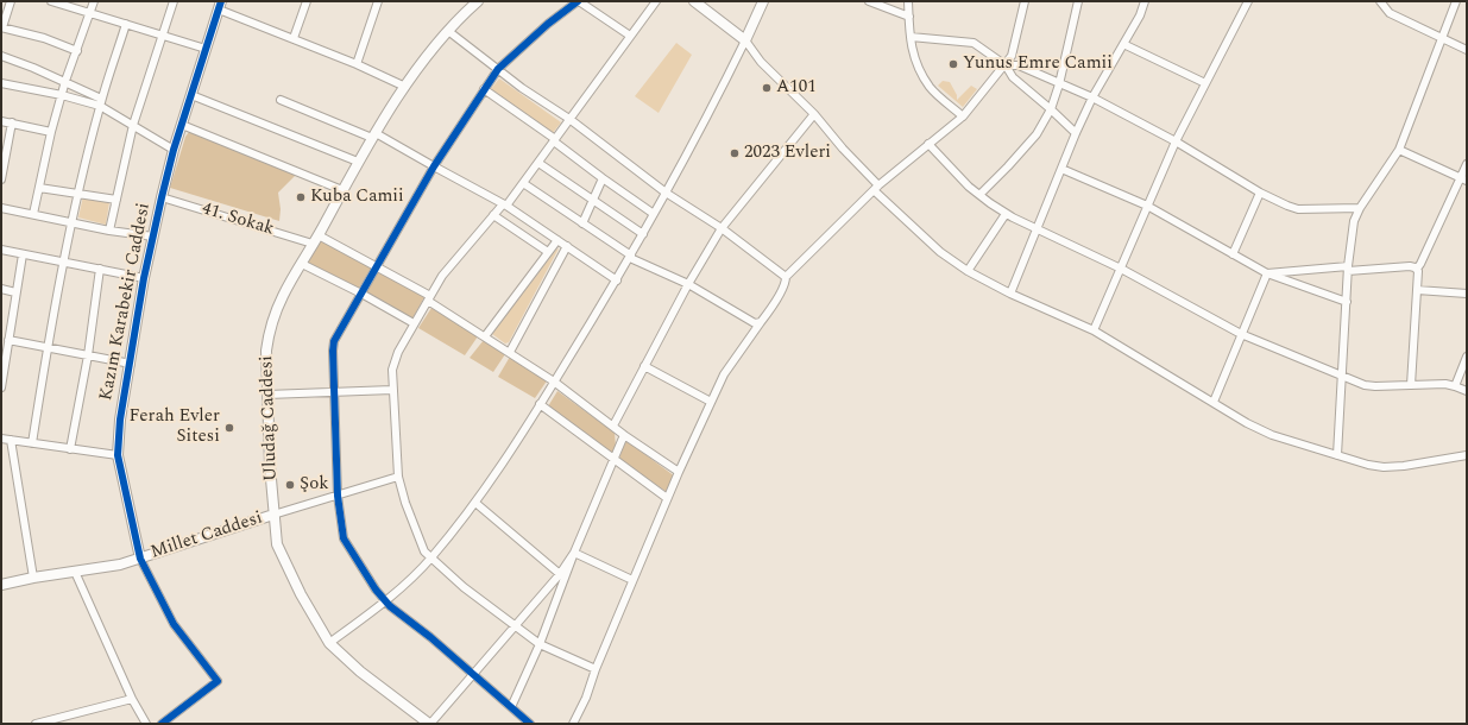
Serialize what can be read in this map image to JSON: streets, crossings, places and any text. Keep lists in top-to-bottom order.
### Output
{
  "streets": {
    "street": [
      "41. Sokak",
      "Kazım Karabekir Caddesi",
      "Uludağ Caddesi",
      "Millet Caddesi"
    ]
  },
  "crossings": [
    ["41. Sokak", "Kazım Karabekir Caddesi"],
    ["41. Sokak", "Uludağ Caddesi"],
    ["Kazım Karabekir Caddesi", "Millet Caddesi"],
    ["Uludağ Caddesi", "Millet Caddesi"]
  ],
  "places": [
    "Yunus Emre Camii",
    "A101",
    "2023 Evleri",
    "Kuba Camii",
    "Ferah Evler Sitesi",
    "Şok"
  ]
}
